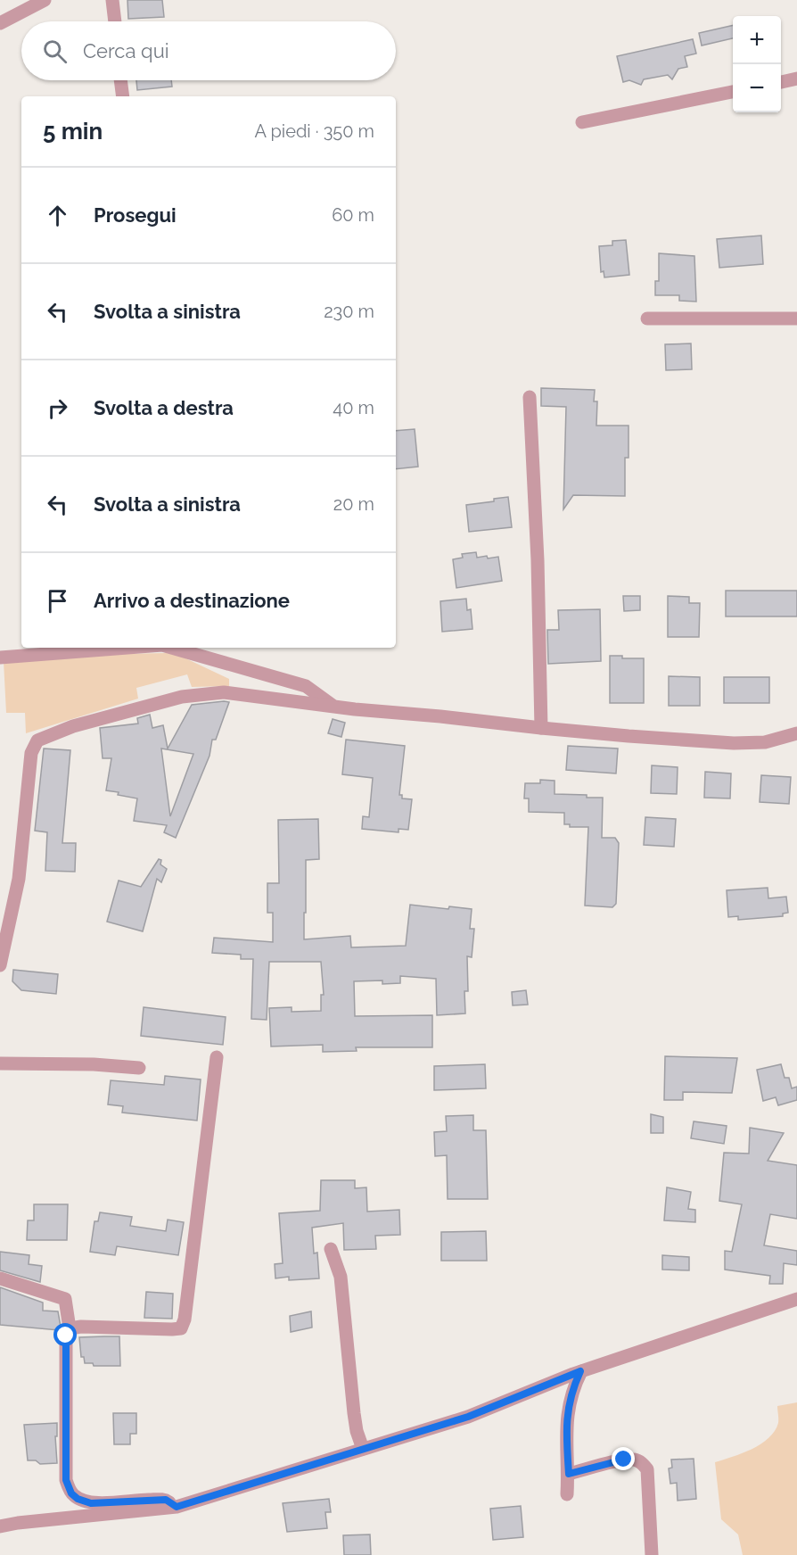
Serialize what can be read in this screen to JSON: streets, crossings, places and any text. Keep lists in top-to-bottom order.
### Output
{
  "page": {
    "map_buttons": ["+", "−"],
    "search": "Cerca qui",
    "heading": ["5 min", "A piedi · 350 m"],
    "list": [
      ["Prosegui", "60 m"],
      ["Svolta a sinistra", "230 m"],
      ["Svolta a destra", "40 m"],
      ["Svolta a sinistra", "20 m"],
      "Arrivo a destinazione"
    ]
  }
}
